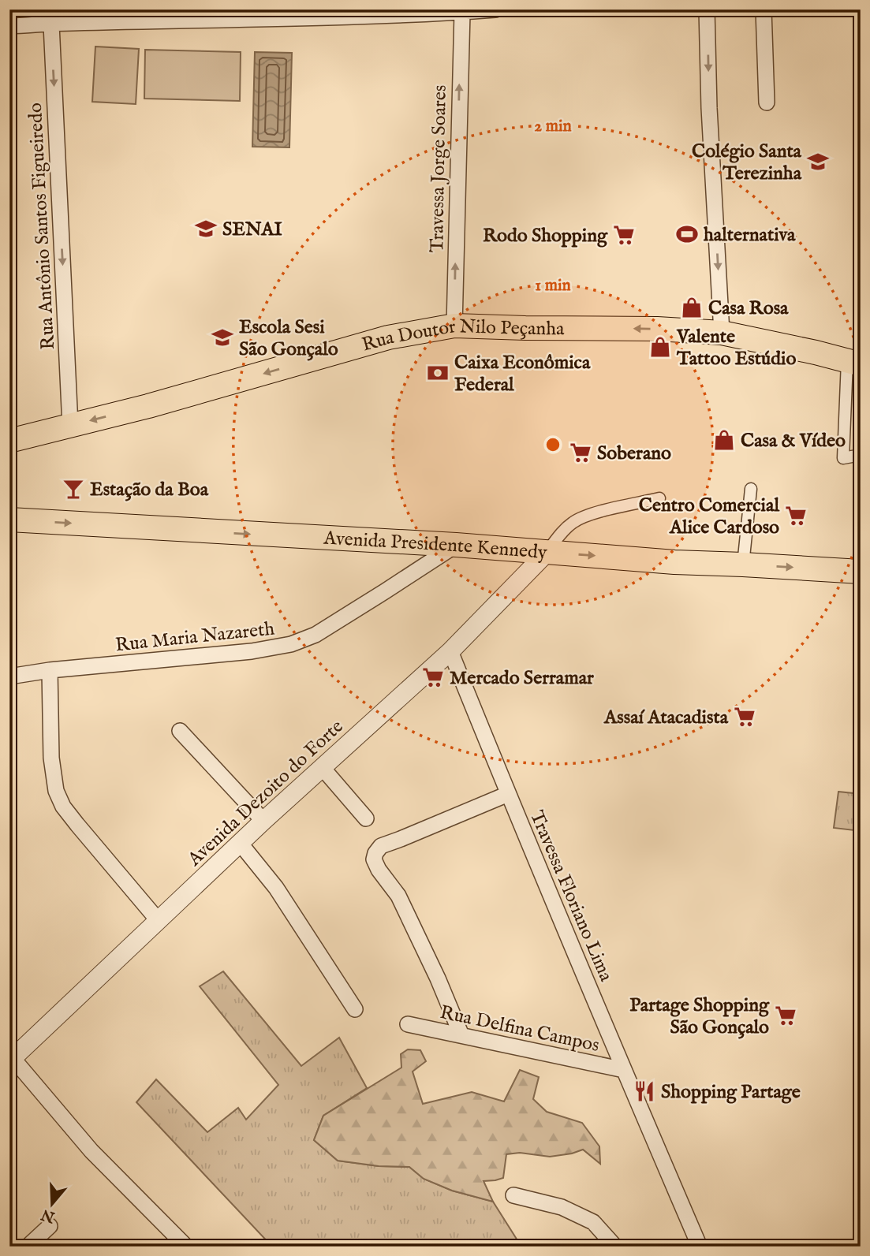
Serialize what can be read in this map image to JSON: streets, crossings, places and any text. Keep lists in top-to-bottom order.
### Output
{
  "streets": {
    "main road": ["Rua Doutor Nilo Peçanha", "Avenida Presidente Kennedy"],
    "street": [
      "Travessa Jorge Soares",
      "Rua Antônio Santos Figueiredo",
      "Rua Maria Nazareth",
      "Avenida Dezoito do Forte",
      "Travessa Floriano Lima",
      "Rua Delfina Campos"
    ]
  },
  "crossings": [
    ["Travessa Jorge Soares", "Rua Doutor Nilo Peçanha"],
    ["Rua Antônio Santos Figueiredo", "Rua Doutor Nilo Peçanha"],
    ["Avenida Presidente Kennedy", "Rua Maria Nazareth"],
    ["Avenida Presidente Kennedy", "Avenida Dezoito do Forte"],
    ["Avenida Dezoito do Forte", "Travessa Floriano Lima"],
    ["Travessa Floriano Lima", "Rua Delfina Campos"]
  ],
  "one_way": [
    "Travessa Jorge Soares",
    "Rua Antônio Santos Figueiredo",
    "Rua Doutor Nilo Peçanha",
    "Avenida Presidente Kennedy"
  ],
  "places": {
    "school or university": ["Colégio Santa Terezinha", "SENAI", "Escola Sesi São Gonçalo"],
    "sports": ["halternativa"],
    "supermarket": [
      "Rodo Shopping",
      "Soberano",
      "Centro Comercial Alice Cardoso",
      "Mercado Serramar",
      "Assaí Atacadista",
      "Partage Shopping São Gonçalo"
    ],
    "shop": ["Casa Rosa", "Valente Tattoo Estúdio", "Casa & Vídeo"],
    "bank": ["Caixa Econômica Federal"],
    "bar": ["Estação da Boa"],
    "restaurant": ["Shopping Partage"]
  },
  "north": "bottom",
  "rings": ["2 min", "1 min"]
}
